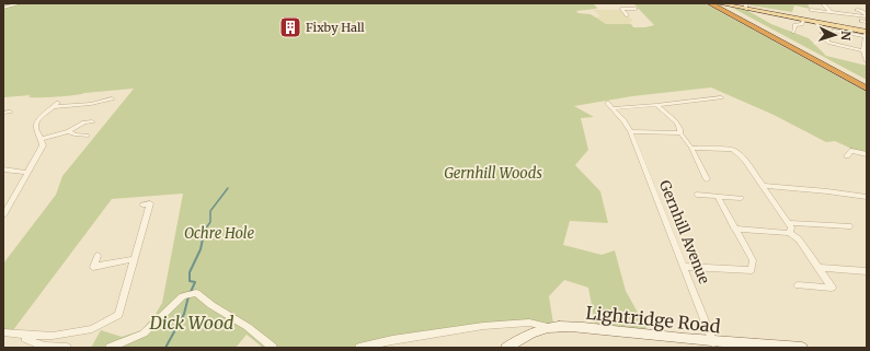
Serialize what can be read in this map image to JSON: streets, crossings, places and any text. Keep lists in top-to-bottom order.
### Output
{
  "streets": {
    "street": ["Gernhill Avenue", "Lightridge Road"]
  },
  "crossings": [
    ["Gernhill Avenue", "Lightridge Road"]
  ],
  "parks": ["Gernhill Woods", "Ochre Hole", "Dick Wood"],
  "places": {
    "building": ["Fixby Hall"]
  },
  "north": "right"
}
